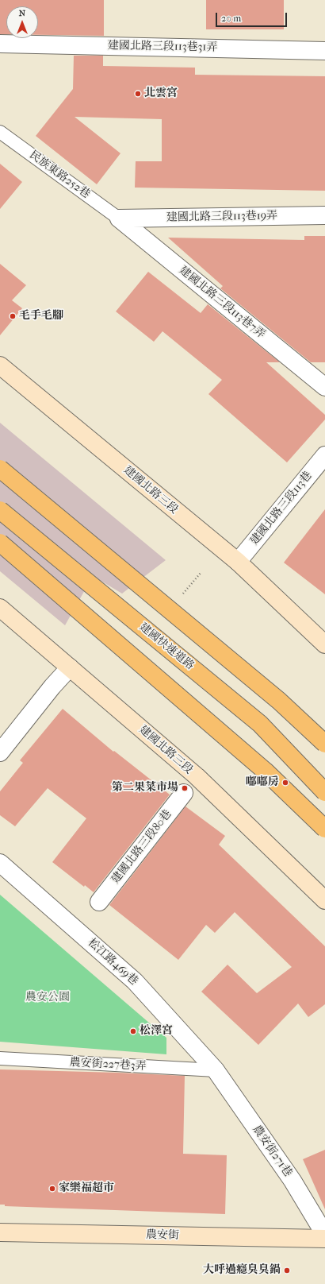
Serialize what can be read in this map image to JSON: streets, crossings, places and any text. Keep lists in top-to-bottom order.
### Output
{
  "streets": {
    "highway": ["建國快速道路"],
    "street": [
      "建國北路三段113巷31弄",
      "建國北路三段113巷19弄",
      "建國北路三段113巷7弄",
      "建國北路三段",
      "建國北路三段113巷",
      "建國北路三段80巷",
      "松江路469巷",
      "農安街271巷",
      "農安街"
    ],
    "lane": ["民族東路252巷", "農安街227巷3弄"]
  },
  "crossings": [
    ["民族東路252巷", "建國北路三段113巷19弄"],
    ["民族東路252巷", "建國北路三段113巷7弄"],
    ["建國北路三段113巷19弄", "建國北路三段113巷7弄"],
    ["建國北路三段", "建國北路三段113巷"],
    ["松江路469巷", "農安街227巷3弄"],
    ["松江路469巷", "農安街271巷"],
    ["農安街227巷3弄", "農安街271巷"]
  ],
  "parks": ["農安公園"],
  "places": [
    "北雲宮",
    "毛手毛腳",
    "嘟嘟房",
    "第二果菜市場",
    "松澤宮",
    "家樂福超市",
    "大呼過癮臭臭鍋"
  ],
  "scale_bar": "20 m",
  "north": "top"
}
